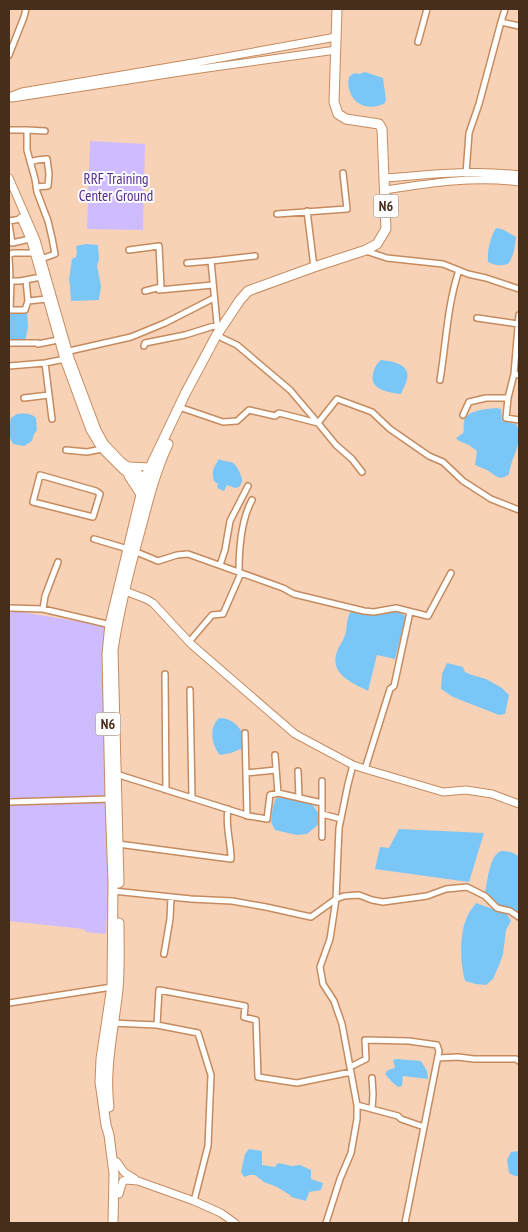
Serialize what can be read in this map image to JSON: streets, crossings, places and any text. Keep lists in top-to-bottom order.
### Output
{
  "streets": {
    "highway": ["N6"]
  },
  "parks": ["RRF Training Center Ground"]
}
